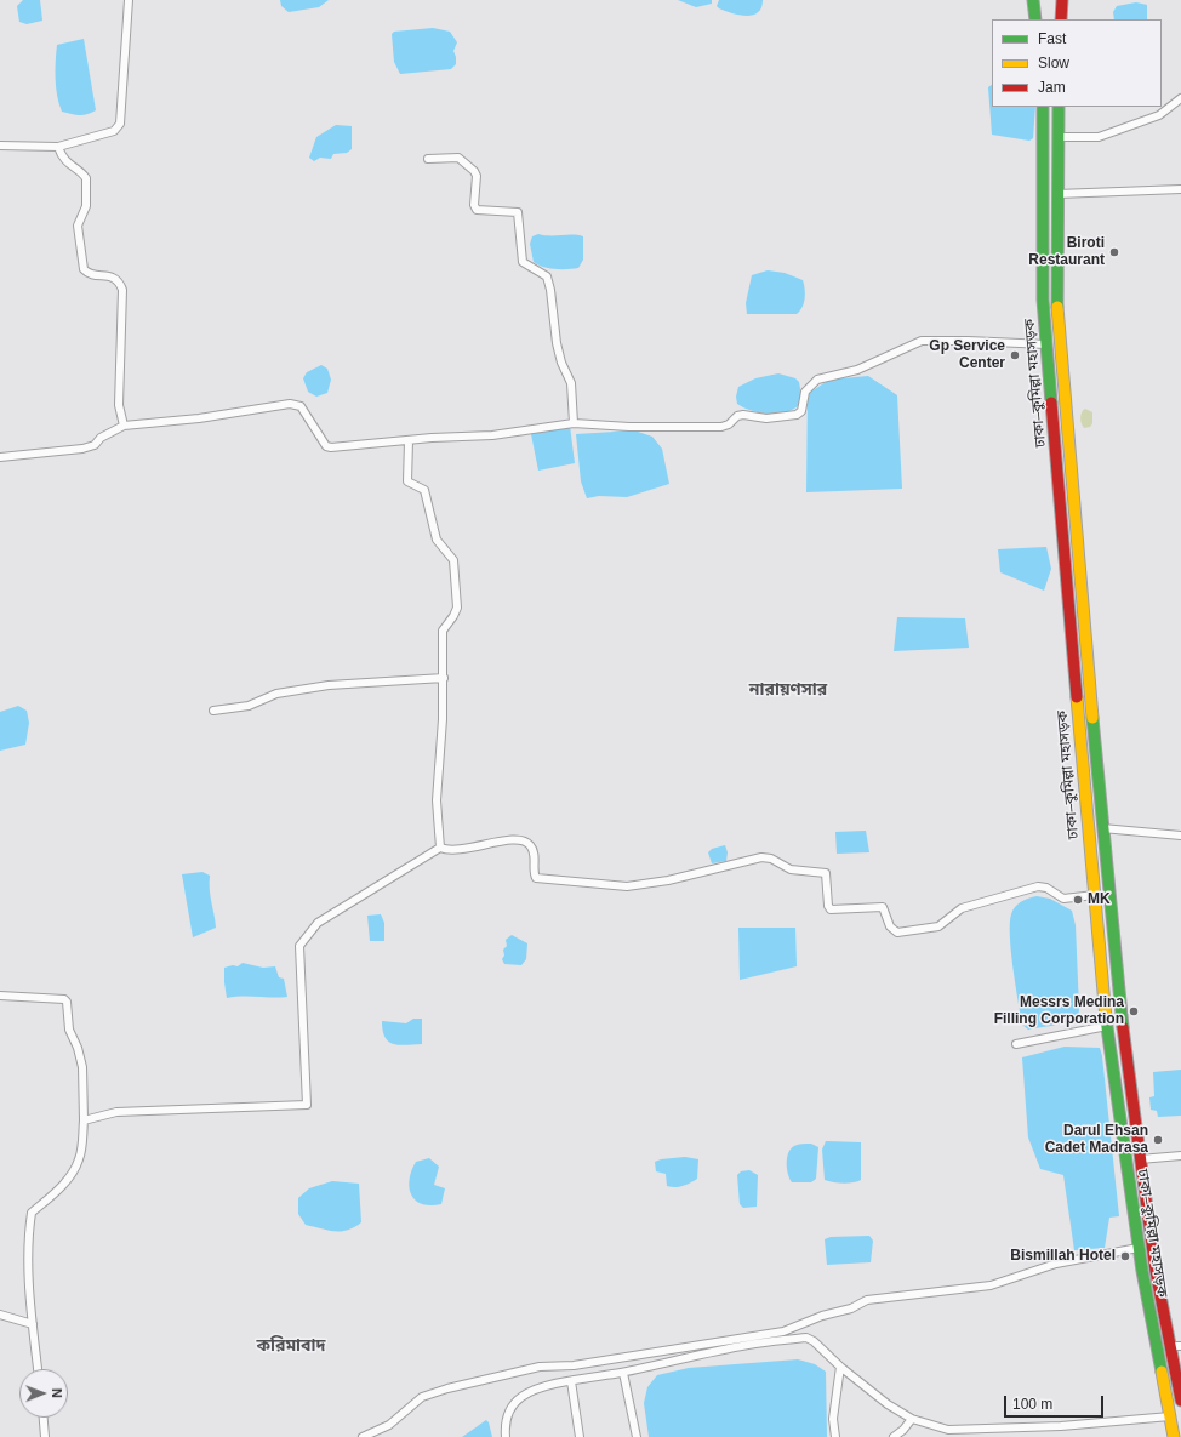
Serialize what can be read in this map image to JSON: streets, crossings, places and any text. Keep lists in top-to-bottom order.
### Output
{
  "streets": {
    "highway": ["ঢাকা–কুমিল্লা মহাসড়ক"]
  },
  "districts": ["নারায়ণসার", "করিমাবাদ"],
  "places": [
    "Biroti Restaurant",
    "Gp Service Center",
    "MK",
    "Messrs Medina Filling Corporation",
    "Darul Ehsan Cadet Madrasa",
    "Bismillah Hotel"
  ],
  "legend": ["Fast", "Slow", "Jam"],
  "scale_bar": "100 m",
  "north": "right"
}
